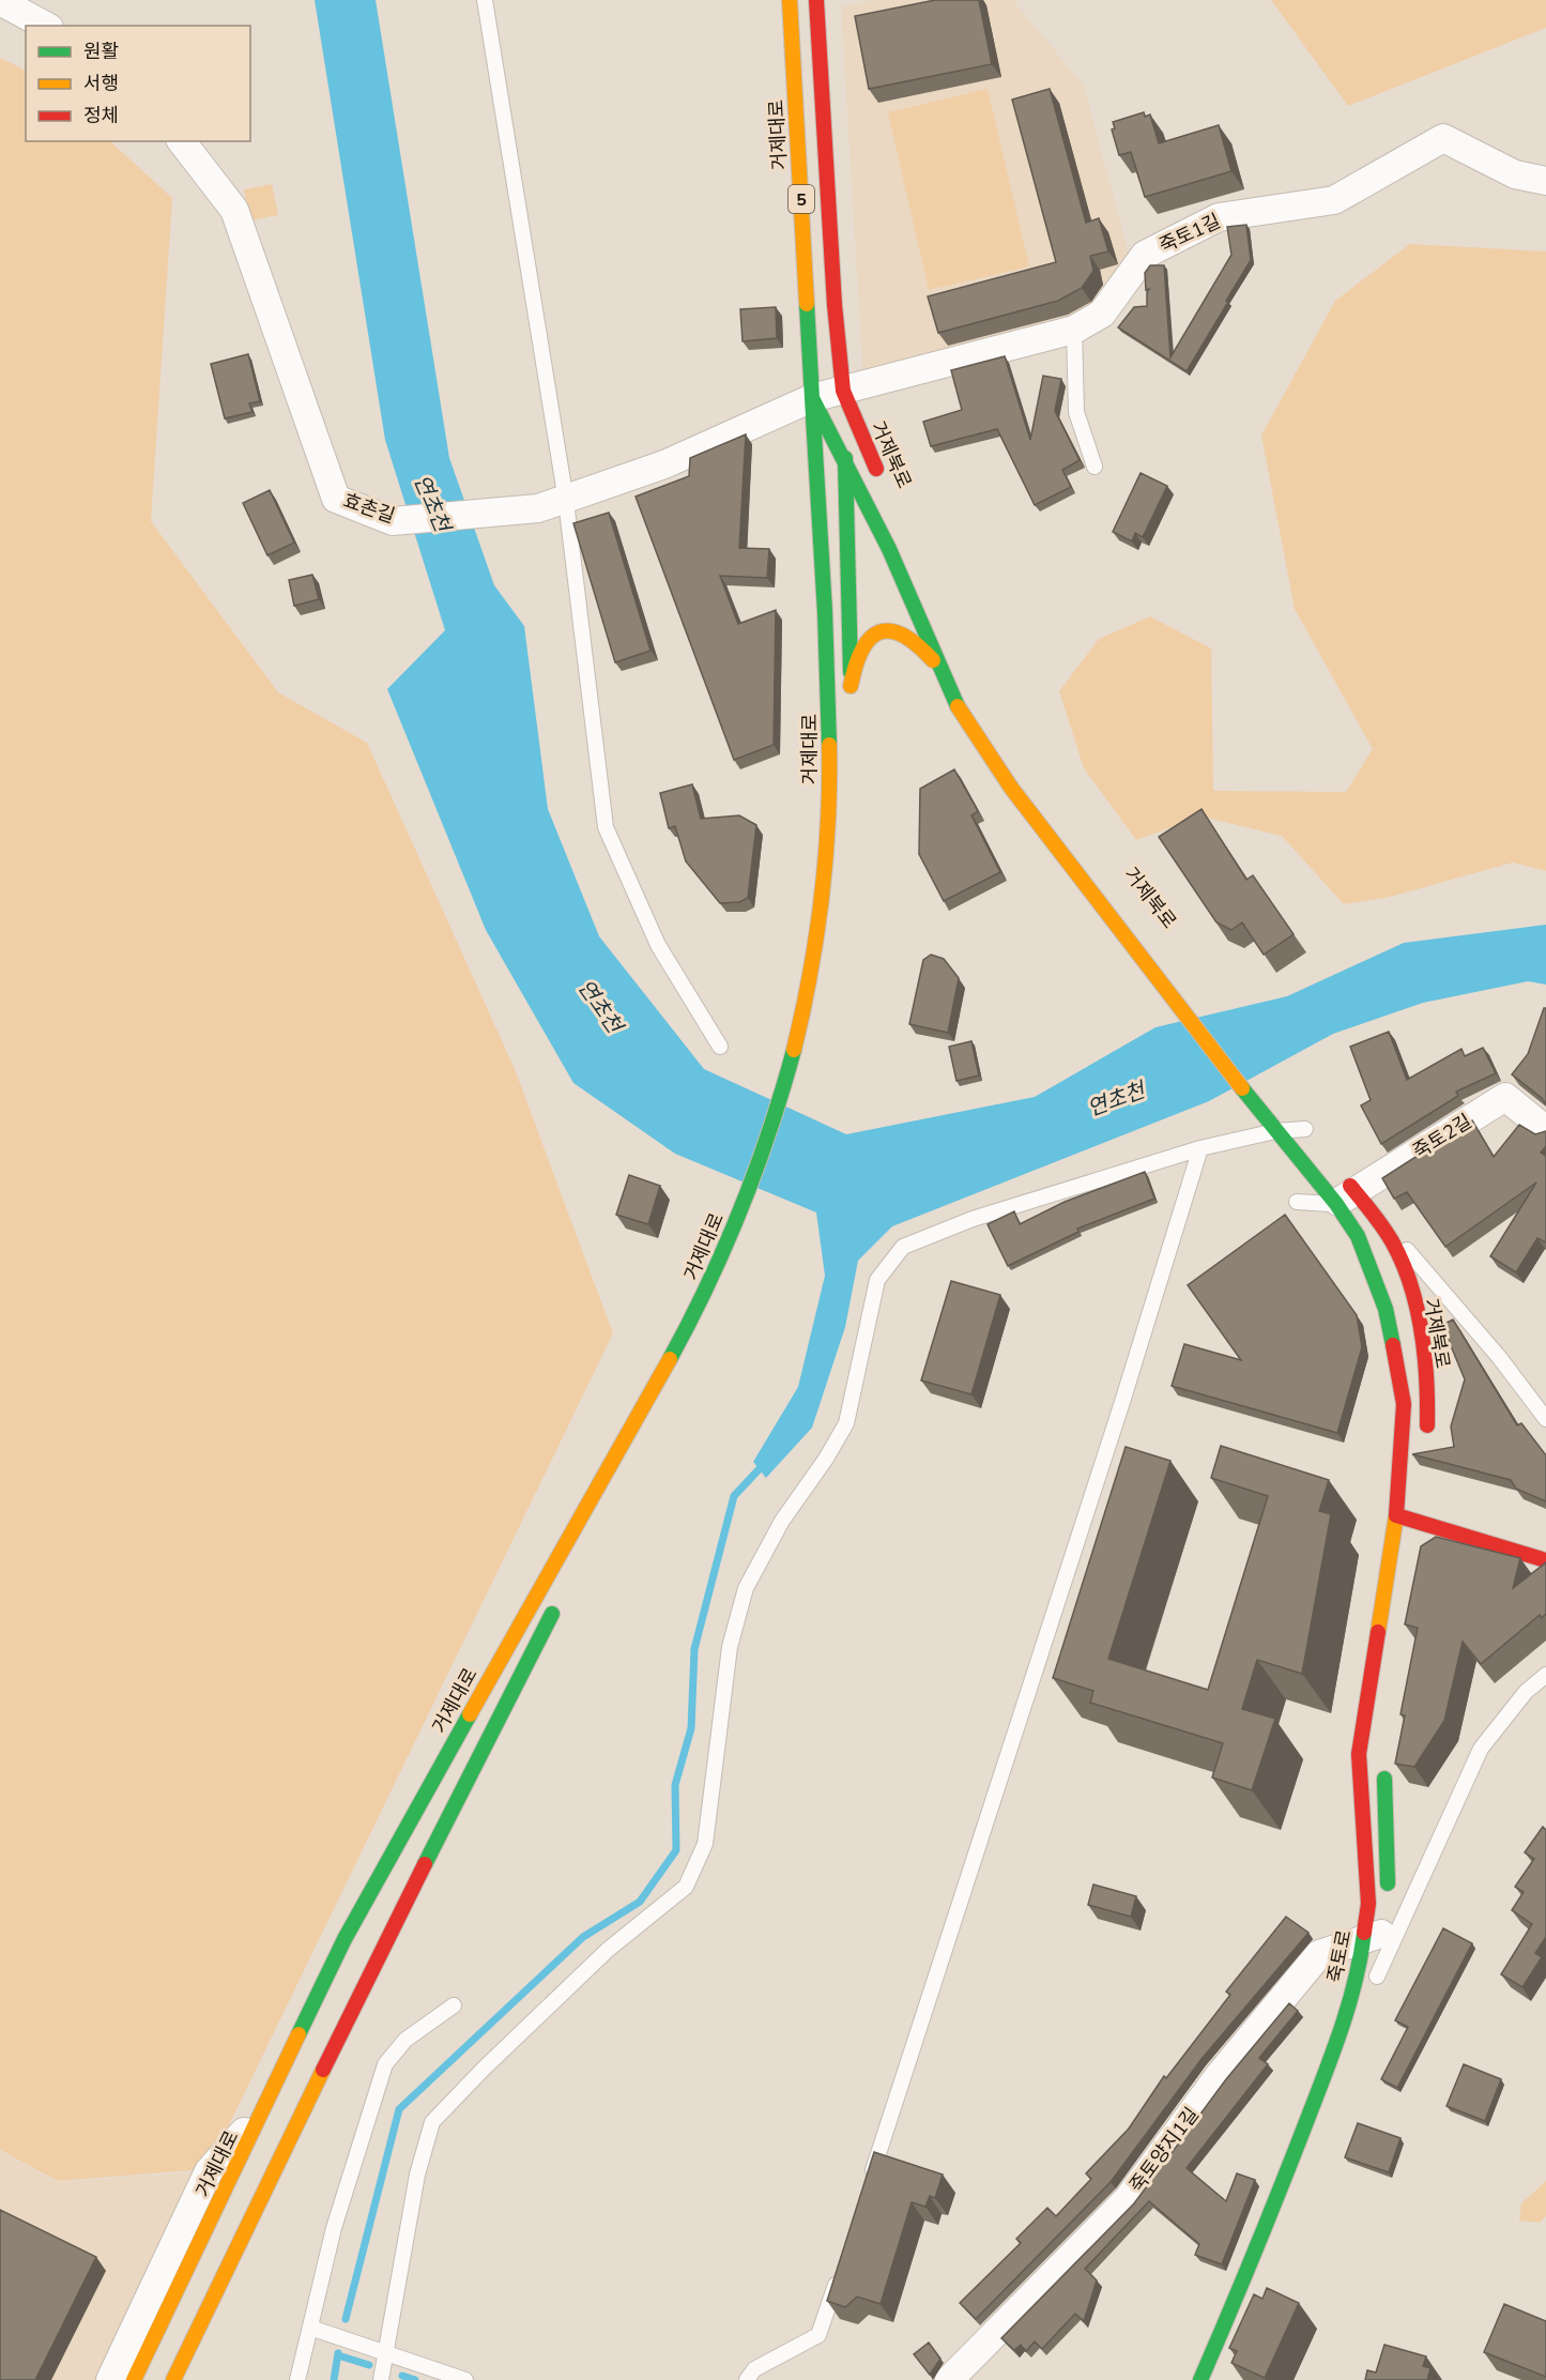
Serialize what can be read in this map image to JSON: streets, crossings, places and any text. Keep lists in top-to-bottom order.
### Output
{
  "streets": {
    "main road": [
      "거제대로",
      "5",
      "거제북로",
      "죽토로"
    ],
    "street": [
      "죽토1길",
      "효촌길",
      "죽토2길",
      "죽토양지1길"
    ]
  },
  "crossings": [
    ["거제대로", "죽토1길"],
    ["거제대로", "거제북로"],
    ["거제대로", "효촌길"],
    ["죽토1길", "거제북로"],
    ["죽토1길", "효촌길"],
    ["거제북로", "효촌길"],
    ["거제북로", "죽토2길"],
    ["거제북로", "죽토로"],
    ["죽토로", "죽토양지1길"]
  ],
  "water": ["연초천"],
  "legend": ["원활", "서행", "정체"]
}
